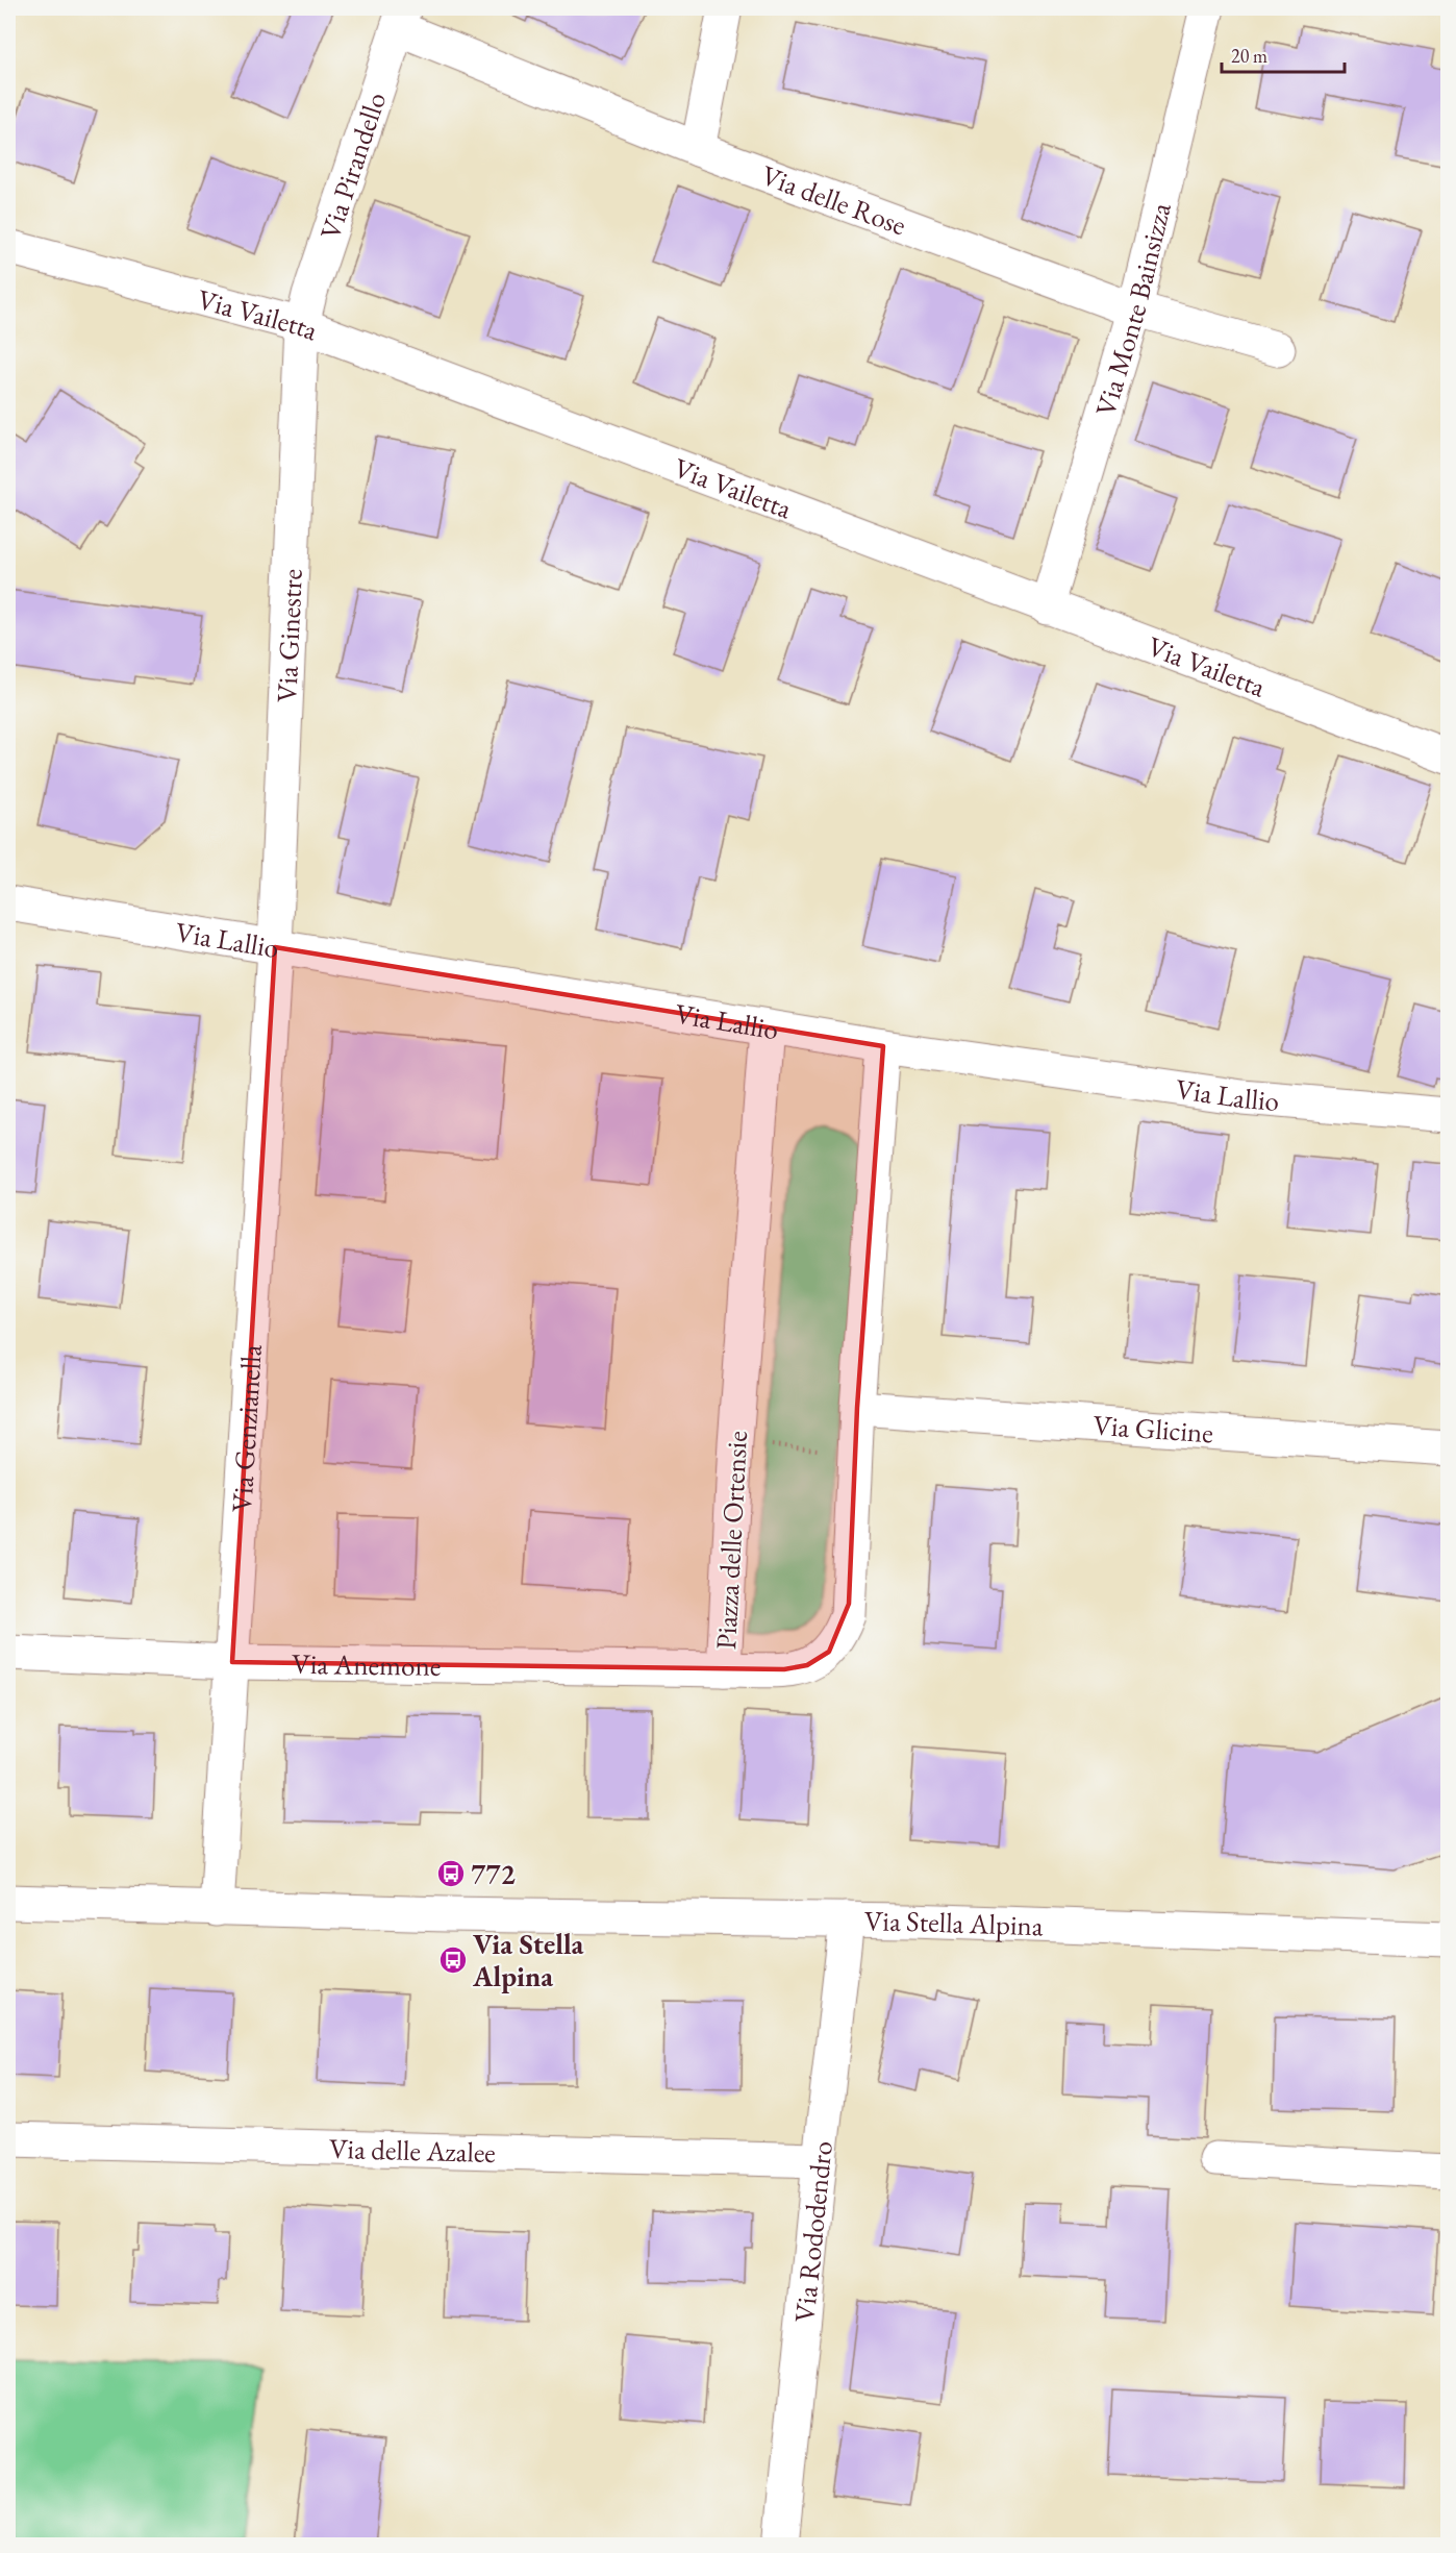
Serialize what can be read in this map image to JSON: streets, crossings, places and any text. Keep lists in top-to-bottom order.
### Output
{
  "streets": {
    "street": [
      "Via Pirandello",
      "Via delle Rose",
      "Via Monte Bainsizza",
      "Via Vailetta",
      "Via Ginestre",
      "Via Lallio",
      "Via Genzianella",
      "Via Glicine",
      "Piazza delle Ortensie",
      "Via Anemone",
      "Via Stella Alpina",
      "Via delle Azalee",
      "Via Rododendro"
    ]
  },
  "crossings": [
    ["Via Pirandello", "Via delle Rose"],
    ["Via Pirandello", "Via Vailetta"],
    ["Via Pirandello", "Via Ginestre"],
    ["Via delle Rose", "Via Monte Bainsizza"],
    ["Via Monte Bainsizza", "Via Vailetta"],
    ["Via Vailetta", "Via Ginestre"],
    ["Via Ginestre", "Via Lallio"],
    ["Via Ginestre", "Via Genzianella"],
    ["Via Lallio", "Via Genzianella"],
    ["Via Lallio", "Piazza delle Ortensie"],
    ["Via Genzianella", "Via Anemone"],
    ["Via Genzianella", "Via Stella Alpina"],
    ["Via Glicine", "Piazza delle Ortensie"],
    ["Piazza delle Ortensie", "Via Anemone"],
    ["Via Stella Alpina", "Via Rododendro"],
    ["Via delle Azalee", "Via Rododendro"]
  ],
  "places": {
    "bus stop": ["772", "Via Stella Alpina"]
  },
  "scale_bar": "20 m"
}
